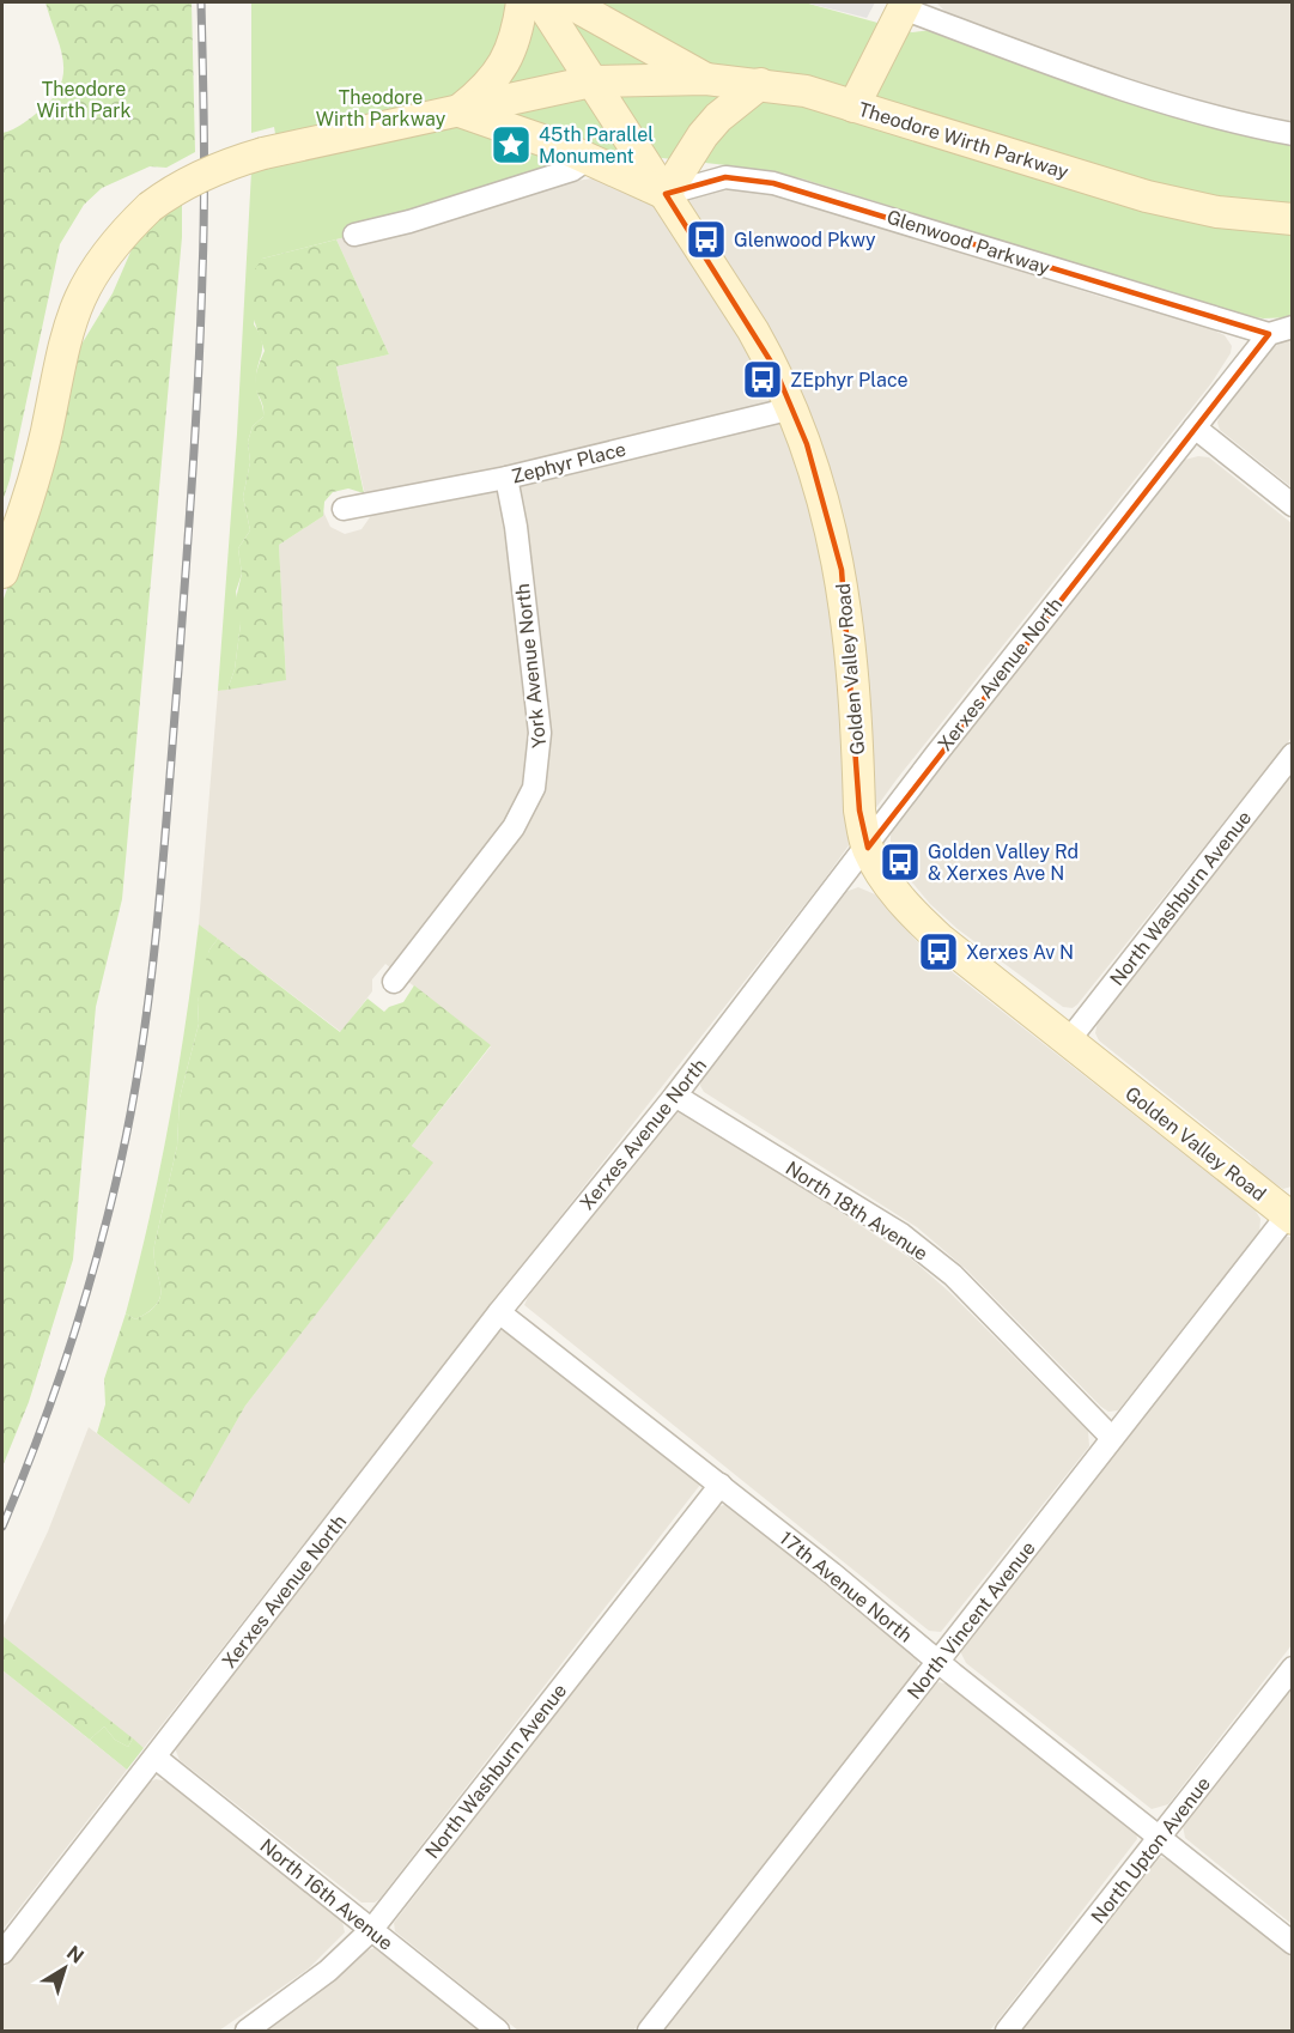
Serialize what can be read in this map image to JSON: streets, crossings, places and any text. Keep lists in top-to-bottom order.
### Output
{
  "streets": {
    "street": [
      "Theodore Wirth Parkway",
      "Glenwood Parkway",
      "Zephyr Place",
      "York Avenue North",
      "Golden Valley Road",
      "Xerxes Avenue North",
      "North Washburn Avenue",
      "North 18th Avenue",
      "17th Avenue North",
      "North Vincent Avenue",
      "North Upton Avenue",
      "North 16th Avenue"
    ]
  },
  "crossings": [
    ["Theodore Wirth Parkway", "Golden Valley Road"],
    ["Glenwood Parkway", "Golden Valley Road"],
    ["Glenwood Parkway", "Xerxes Avenue North"],
    ["Zephyr Place", "York Avenue North"],
    ["Zephyr Place", "Golden Valley Road"],
    ["Golden Valley Road", "Xerxes Avenue North"],
    ["Golden Valley Road", "North Washburn Avenue"],
    ["Golden Valley Road", "North Vincent Avenue"],
    ["Xerxes Avenue North", "North 18th Avenue"],
    ["Xerxes Avenue North", "17th Avenue North"],
    ["Xerxes Avenue North", "North 16th Avenue"],
    ["North Washburn Avenue", "17th Avenue North"],
    ["North Washburn Avenue", "North 16th Avenue"],
    ["North 18th Avenue", "North Vincent Avenue"],
    ["17th Avenue North", "North Vincent Avenue"],
    ["17th Avenue North", "North Upton Avenue"]
  ],
  "parks": ["Theodore Wirth Park", "Theodore Wirth Parkway"],
  "places": {
    "place": ["45th Parallel Monument"],
    "bus stop": [
      "Glenwood Pkwy",
      "ZEphyr Place",
      "Golden Valley Rd & Xerxes Ave N",
      "Xerxes Av N"
    ]
  },
  "north": "top right"
}
